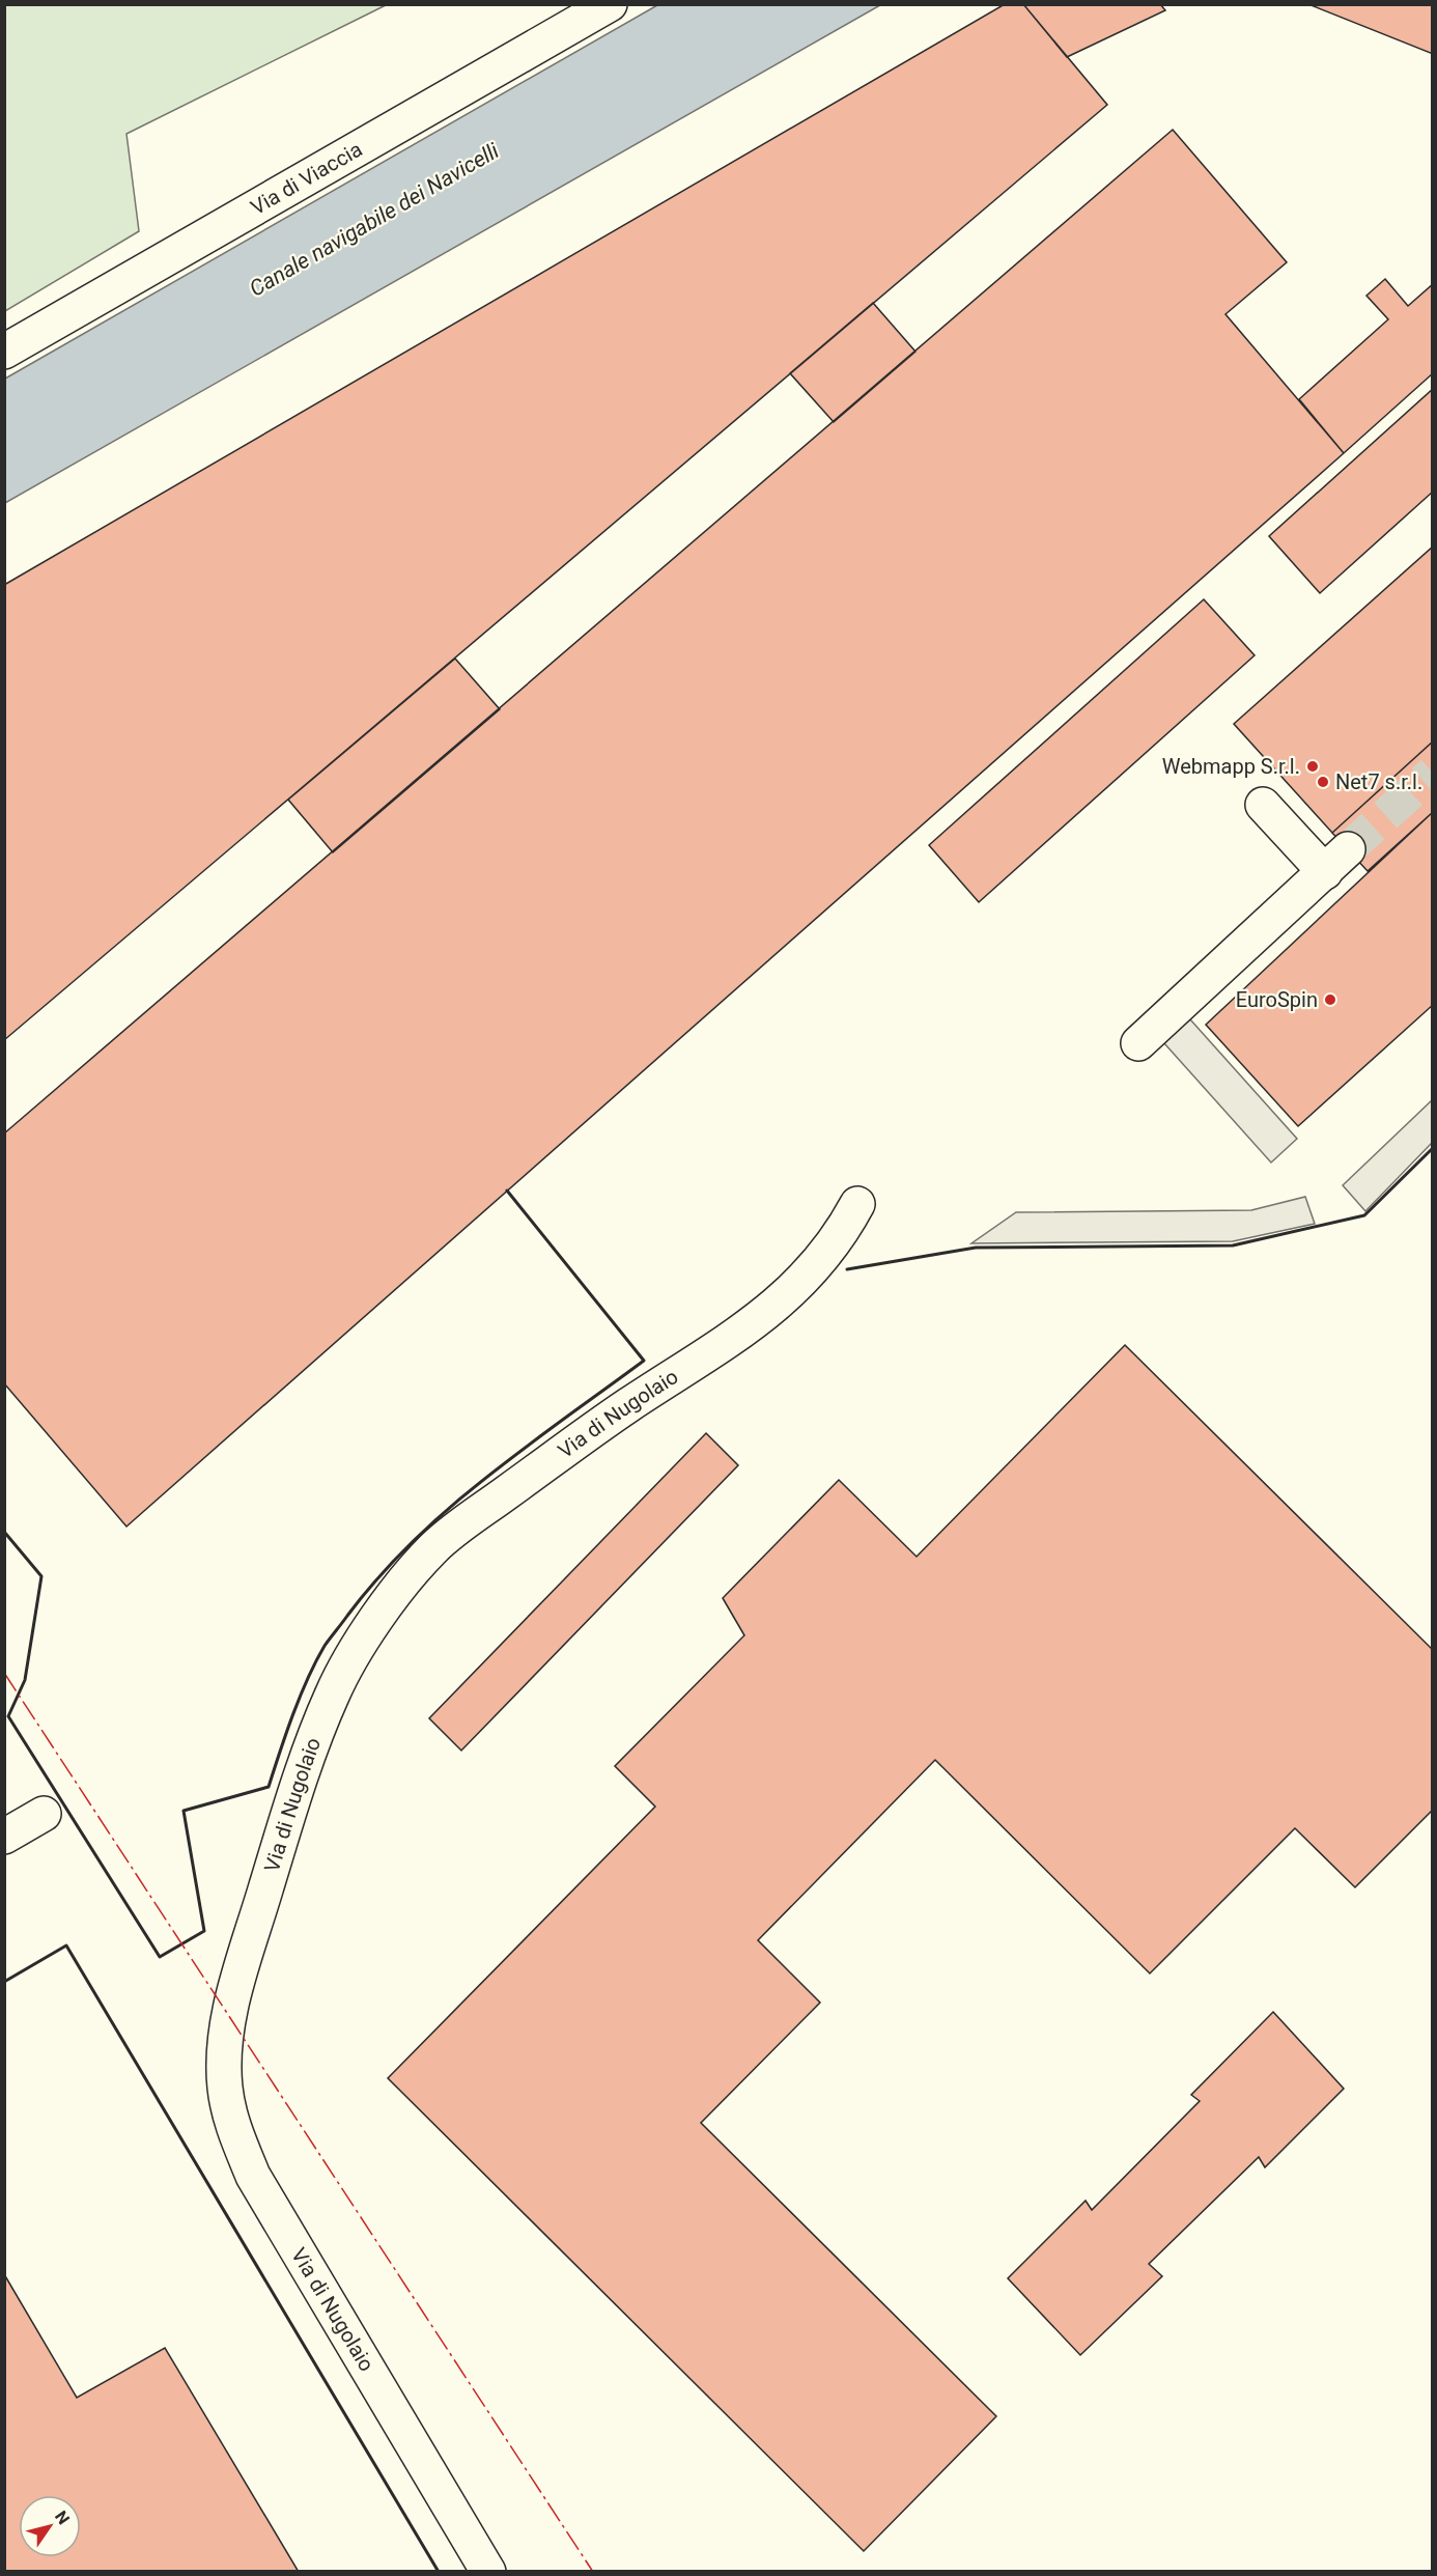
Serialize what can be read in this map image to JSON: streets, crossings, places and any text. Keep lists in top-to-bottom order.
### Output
{
  "streets": {
    "street": ["Via di Viaccia", "Via di Nugolaio"]
  },
  "water": ["Canale navigabile dei Navicelli"],
  "places": ["Webmapp S.r.l.", "Net7 s.r.l.", "EuroSpin"],
  "north": "top right"
}
